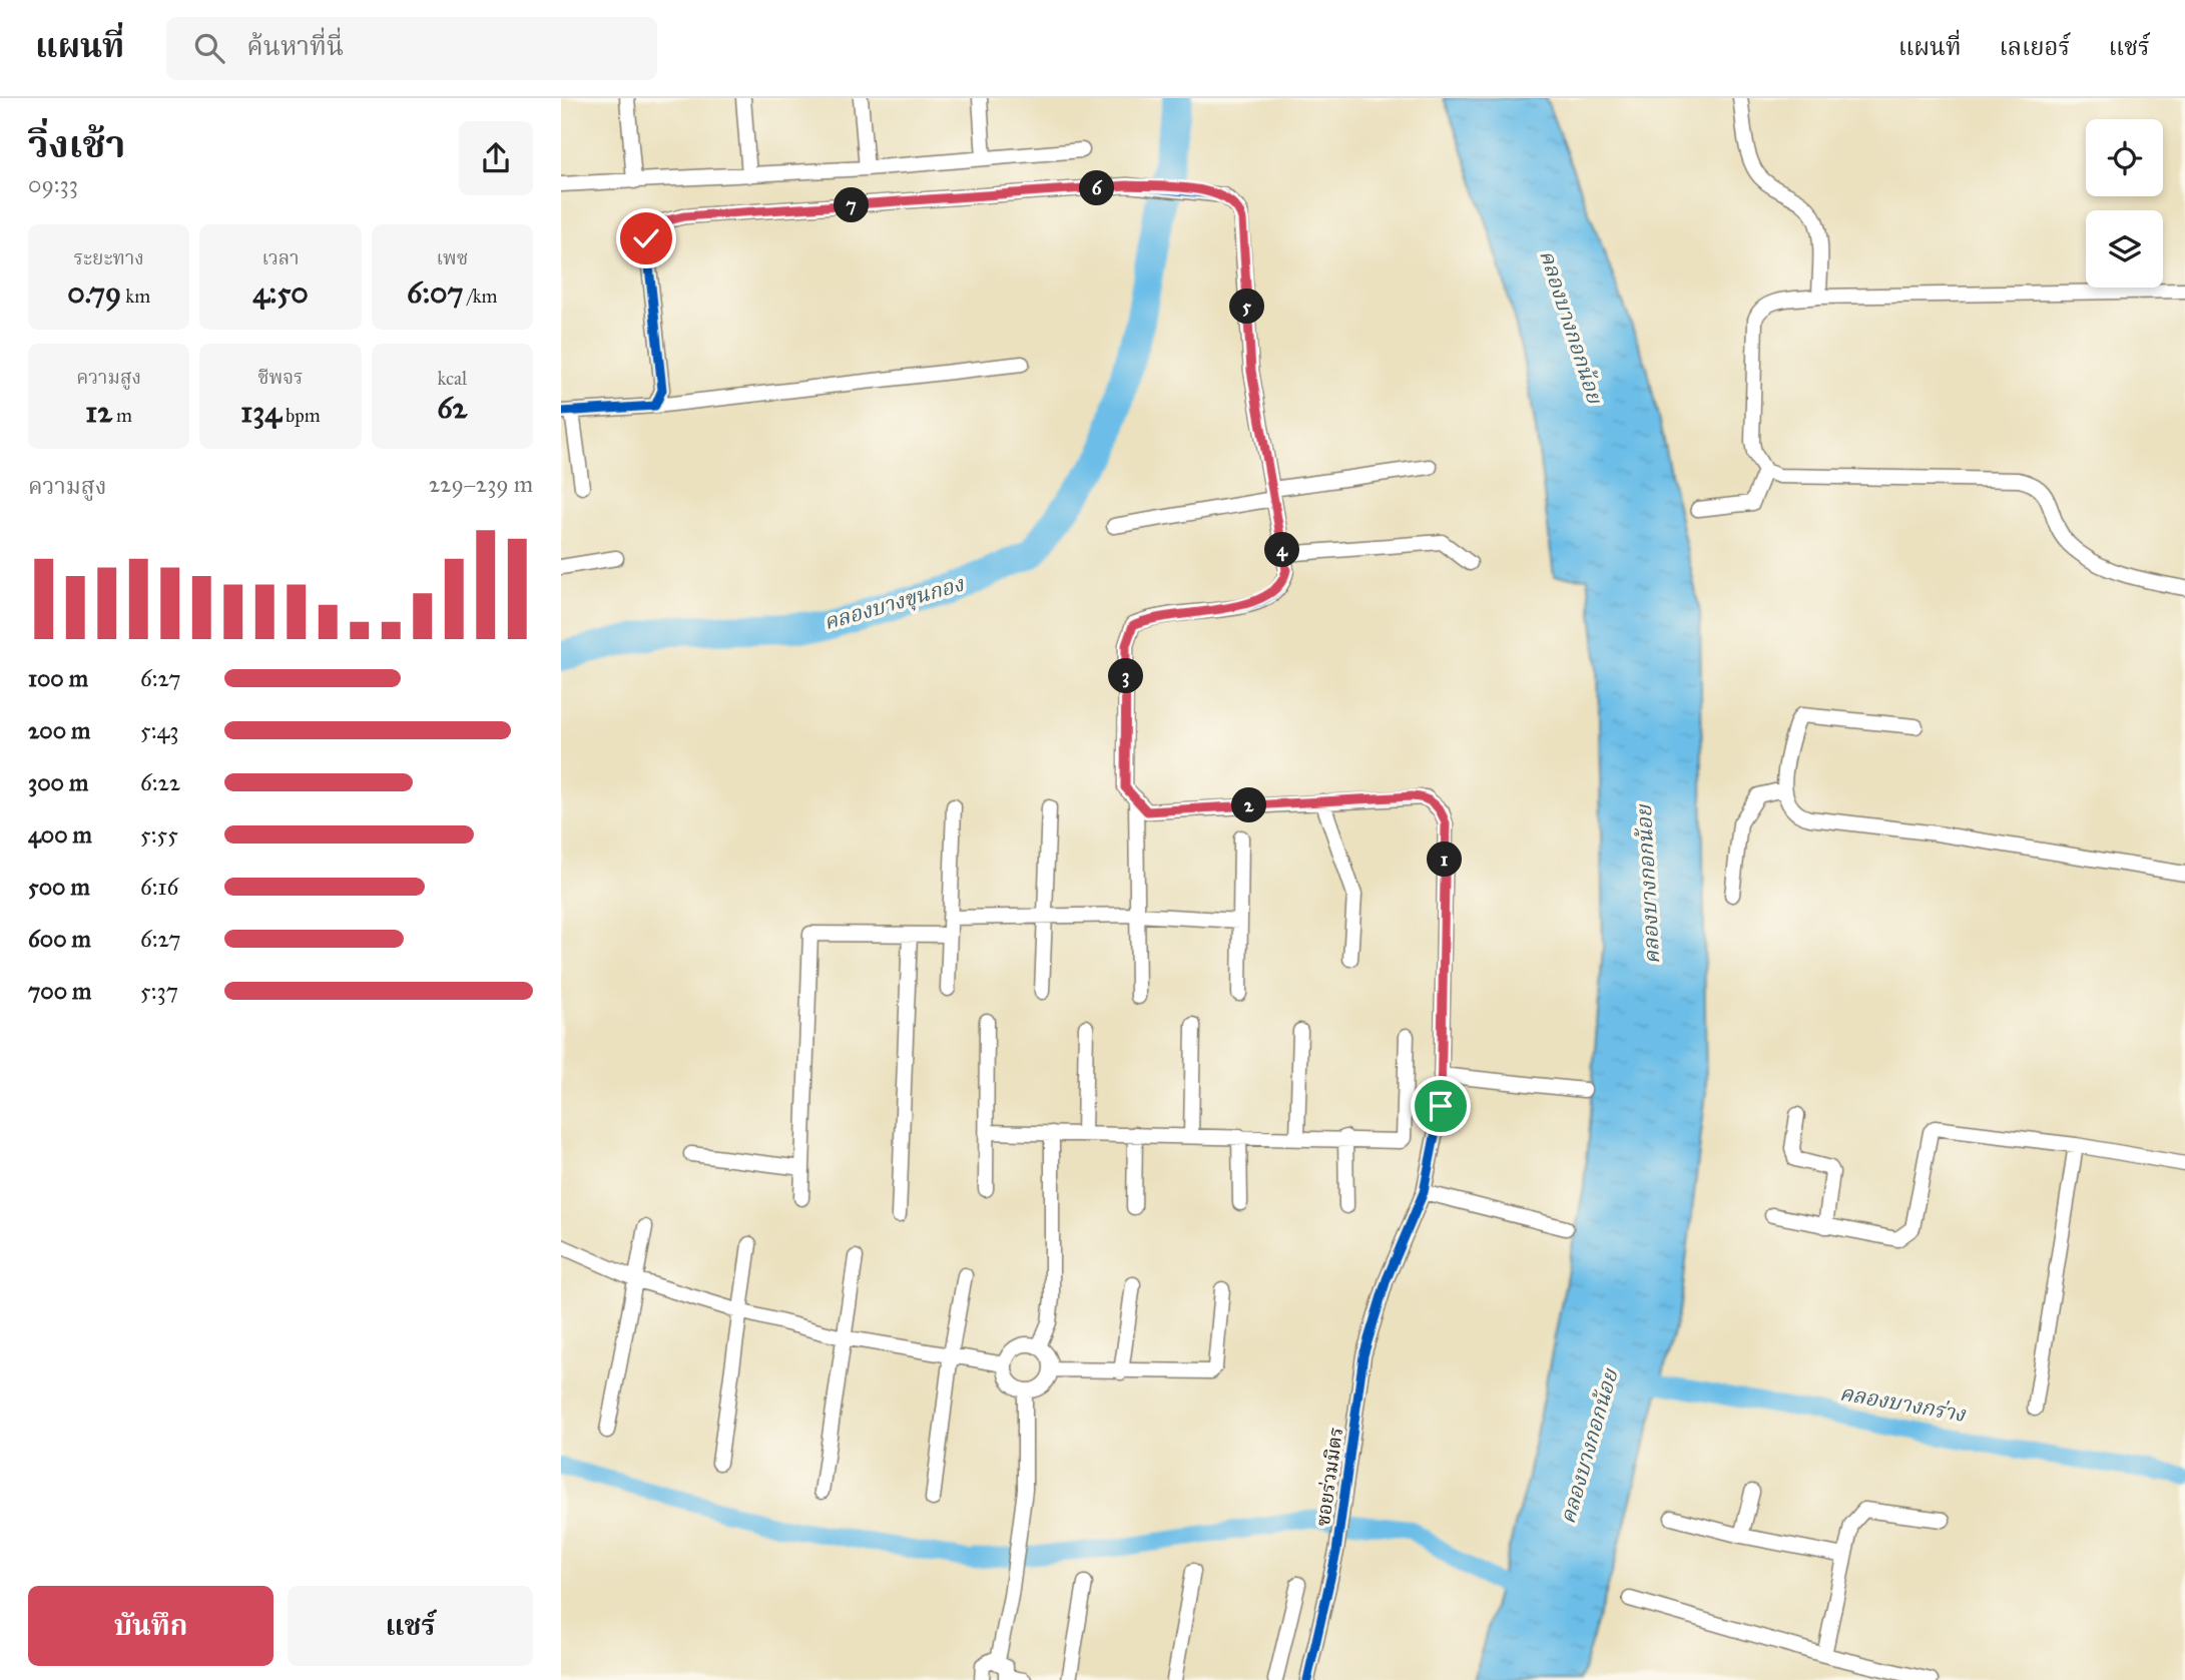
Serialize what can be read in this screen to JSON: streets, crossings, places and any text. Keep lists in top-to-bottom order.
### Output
{
  "streets": {
    "street": ["ซอยร่วมมิตร"]
  },
  "water": ["คลองบางกอกน้อย", "คลองบางขุนกอง", "คลองบางกร่าง"],
  "page": {
    "header": "แผนที่",
    "search": "ค้นหาที่นี่",
    "nav": ["แผนที่", "เลเยอร์", "แชร์"],
    "heading": ["วิ่งเช้า", "09:33"],
    "pins": [
      "6",
      "7",
      "5",
      "4",
      "3",
      "2",
      "1"
    ],
    "stats": [
      ["ระยะทาง", "0.79 km"],
      ["เวลา", "4:50"],
      ["เพซ", "6:07 /km"],
      ["ความสูง", "12 m"],
      ["ชีพจร", "134 bpm"],
      ["kcal", "62"]
    ],
    "chart": ["ความสูง", "229–239 m"],
    "list": [
      {
        "name": "100 m",
        "note": "6:27"
      },
      {
        "name": "200 m",
        "note": "5:43"
      },
      {
        "name": "300 m",
        "note": "6:22"
      },
      {
        "name": "400 m",
        "note": "5:55"
      },
      {
        "name": "500 m",
        "note": "6:16"
      },
      {
        "name": "600 m",
        "note": "6:27"
      },
      {
        "name": "700 m",
        "note": "5:37"
      }
    ],
    "buttons": ["บันทึก", "แชร์"]
  }
}
